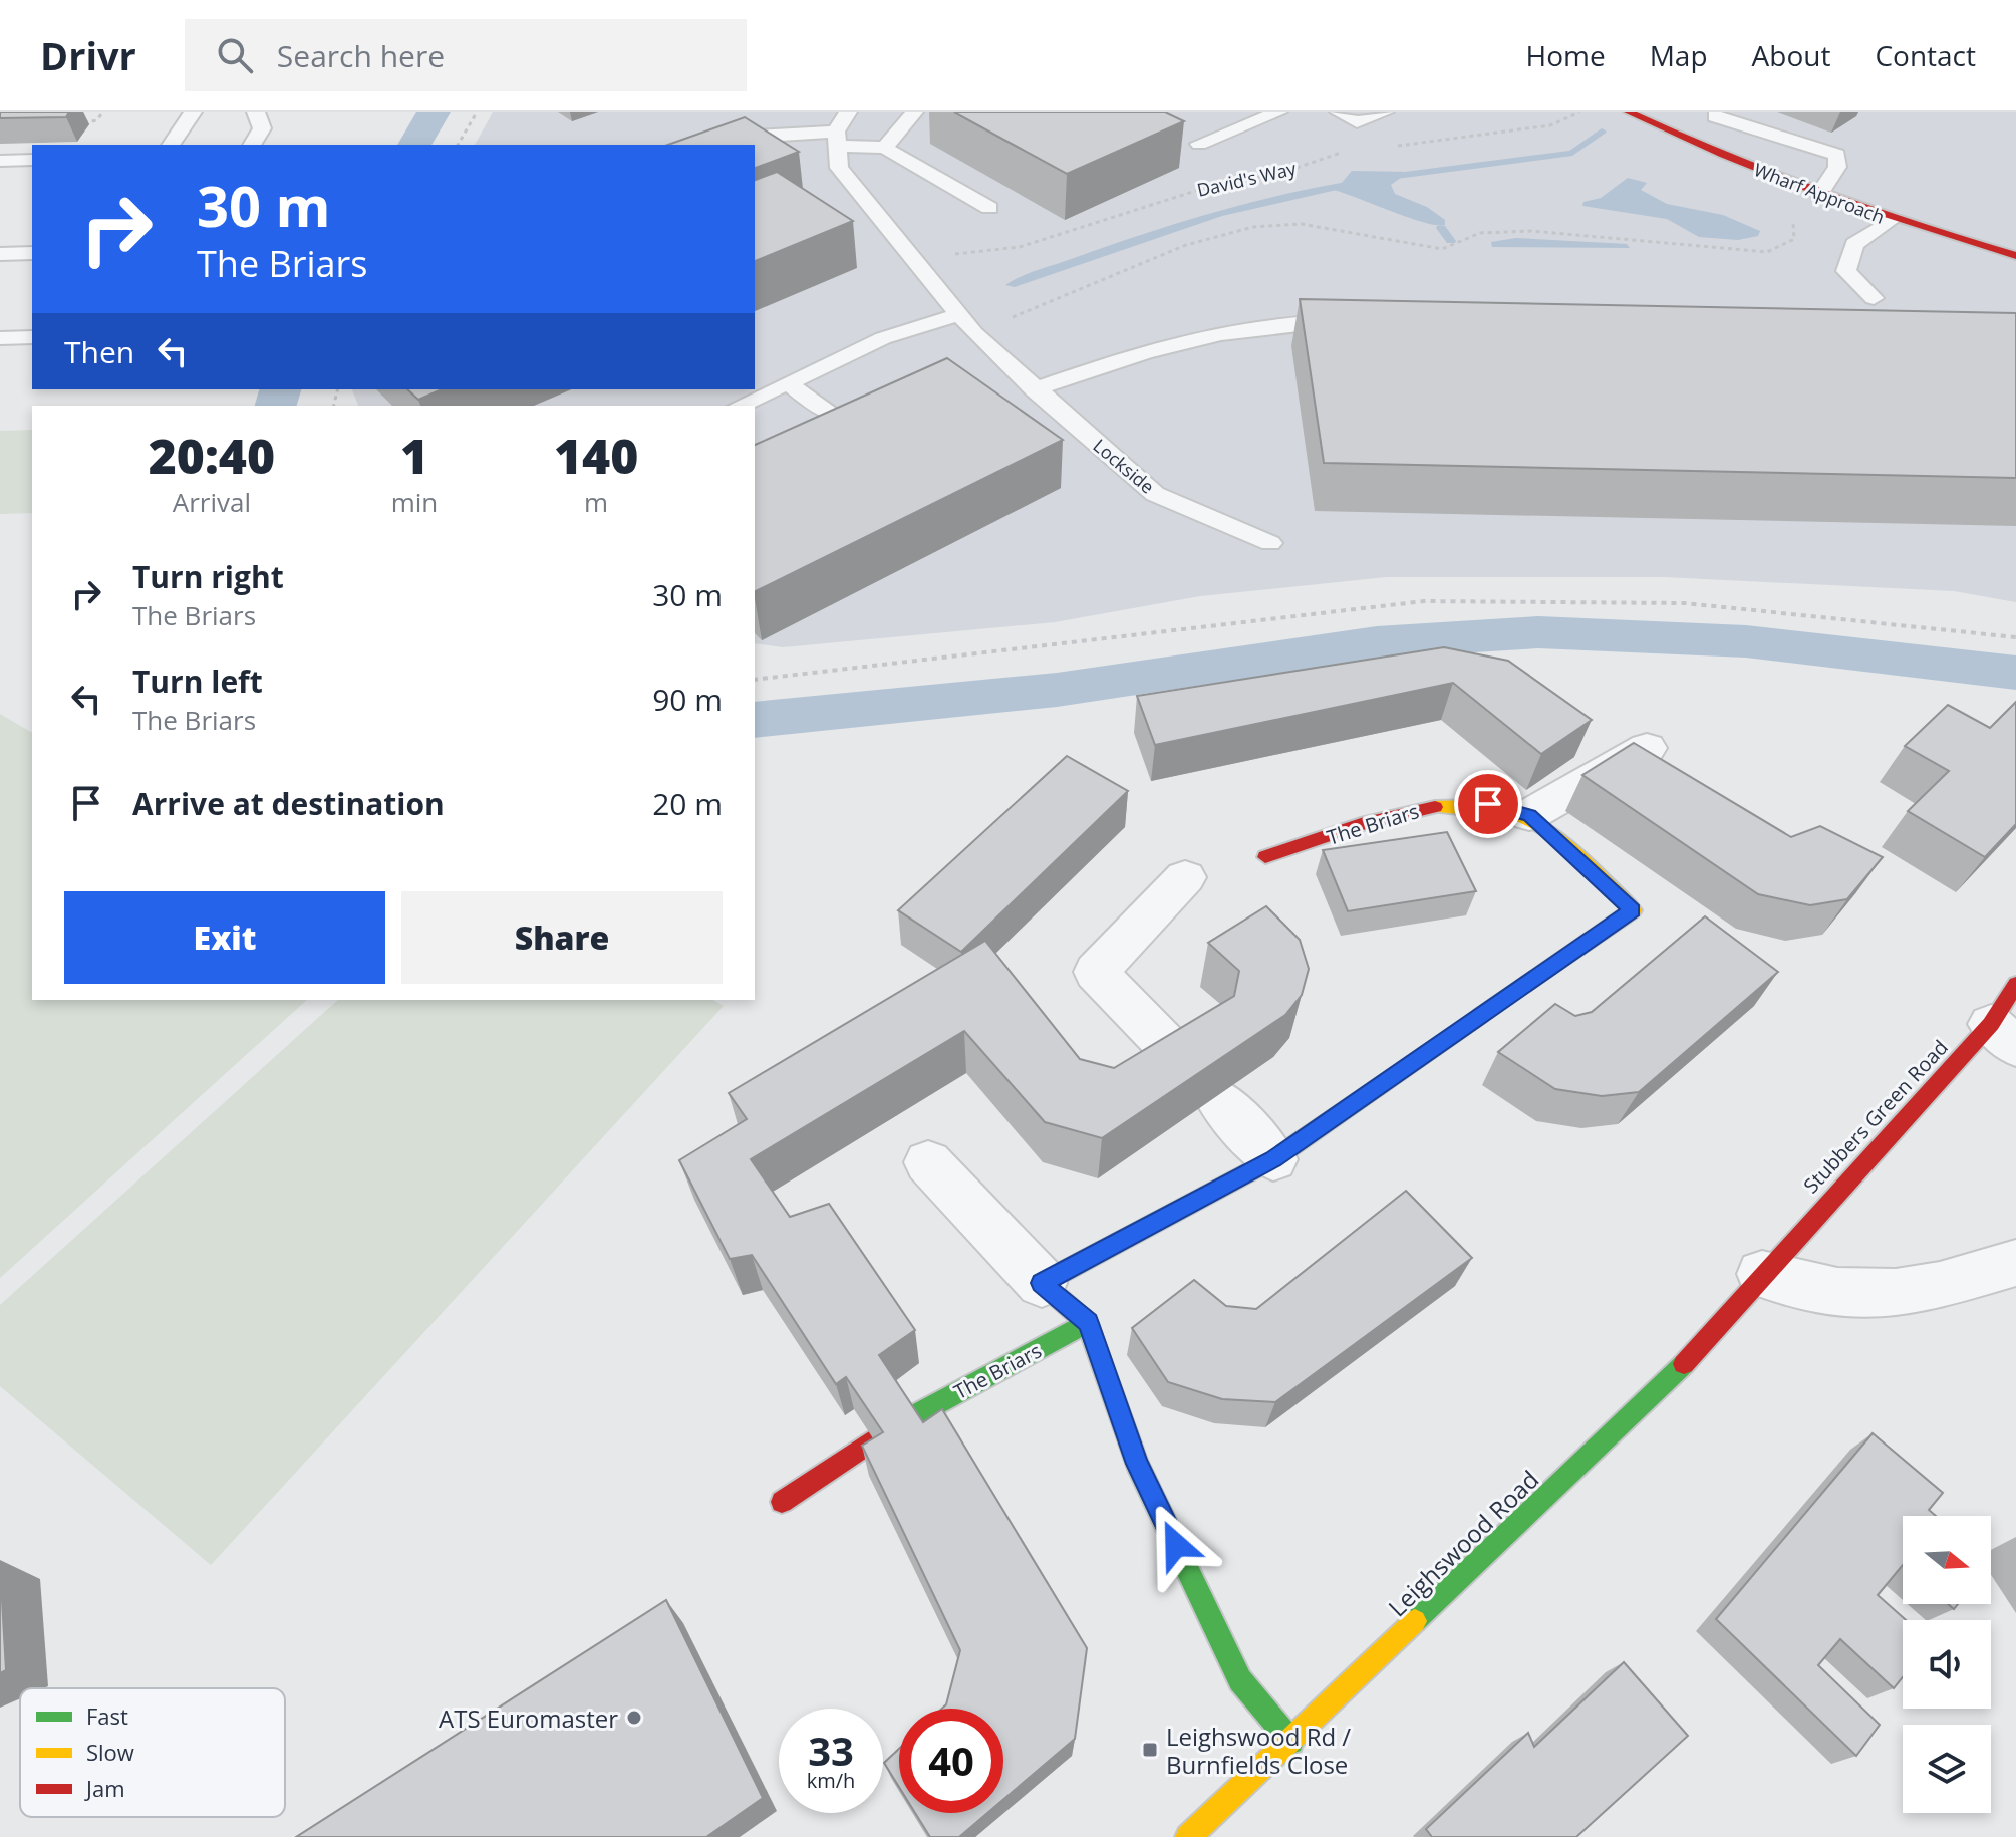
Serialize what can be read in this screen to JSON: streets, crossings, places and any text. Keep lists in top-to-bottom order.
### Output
{
  "streets": {
    "street": [
      "Wharf Approach",
      "The Briars",
      "Stubbers Green Road",
      "Leighswood Road"
    ],
    "lane": ["Lockside"],
    "path": ["David's Way"]
  },
  "crossings": [
    ["David's Way", "Lockside"],
    ["Stubbers Green Road", "Leighswood Road"]
  ],
  "places": {
    "other": ["ATS Euromaster"],
    "transit": ["Leighswood Rd / Burnfields Close"]
  },
  "legend": ["Fast", "Slow", "Jam"],
  "north": "right",
  "page": {
    "header": "Drivr",
    "search": "Search here",
    "nav": [
      "Home",
      "Map",
      "About",
      "Contact"
    ],
    "turn": ["30 m", "The Briars"],
    "then": "Then",
    "eta": [
      "20:40",
      "Arrival",
      "1",
      "min",
      "140",
      "m"
    ],
    "list": [
      {
        "name": "Turn right",
        "note": "The Briars",
        "value": "30 m"
      },
      {
        "name": "Turn left",
        "note": "The Briars",
        "value": "90 m"
      },
      {
        "name": "Arrive at destination",
        "value": "20 m"
      }
    ],
    "buttons": ["Exit", "Share"],
    "speed": "33 km/h",
    "limit": "40"
  }
}
